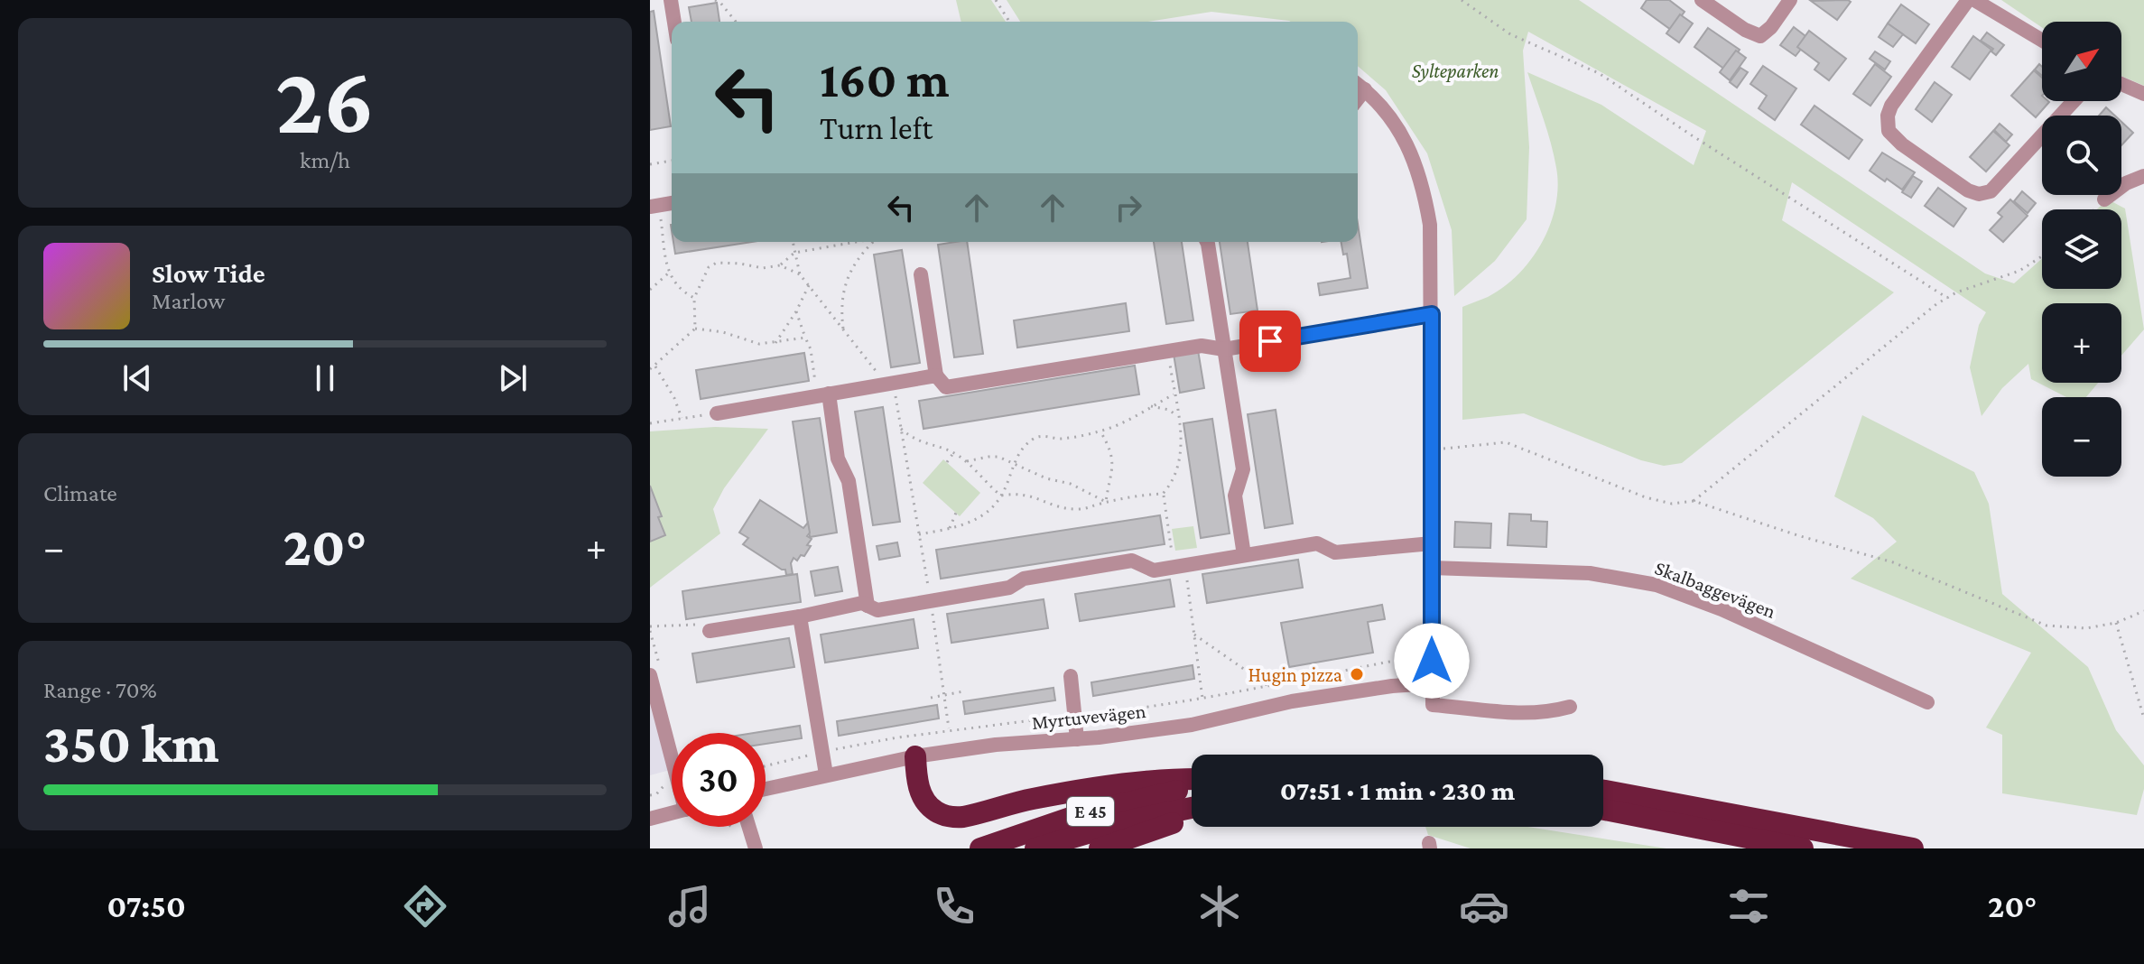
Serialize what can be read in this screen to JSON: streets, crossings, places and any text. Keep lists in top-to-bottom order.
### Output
{
  "streets": {
    "highway": ["E 45"],
    "street": ["Skalbaggevägen", "Myrtuvevägen"]
  },
  "parks": ["Sylteparken"],
  "places": ["Hugin pizza"],
  "north": "top right",
  "page": {
    "tile": [
      ["26", "km/h"],
      "Climate",
      ["Range · 70%", "350 km"]
    ],
    "map_buttons": ["+", "−"],
    "turn": ["160 m", "Turn left"],
    "song": ["Slow Tide", "Marlow"],
    "heat": ["−", "20°", "+"],
    "limit": "30",
    "trip": "07:51 · 1 min · 230 m",
    "tabs": ["07:50", "20°"]
  }
}
